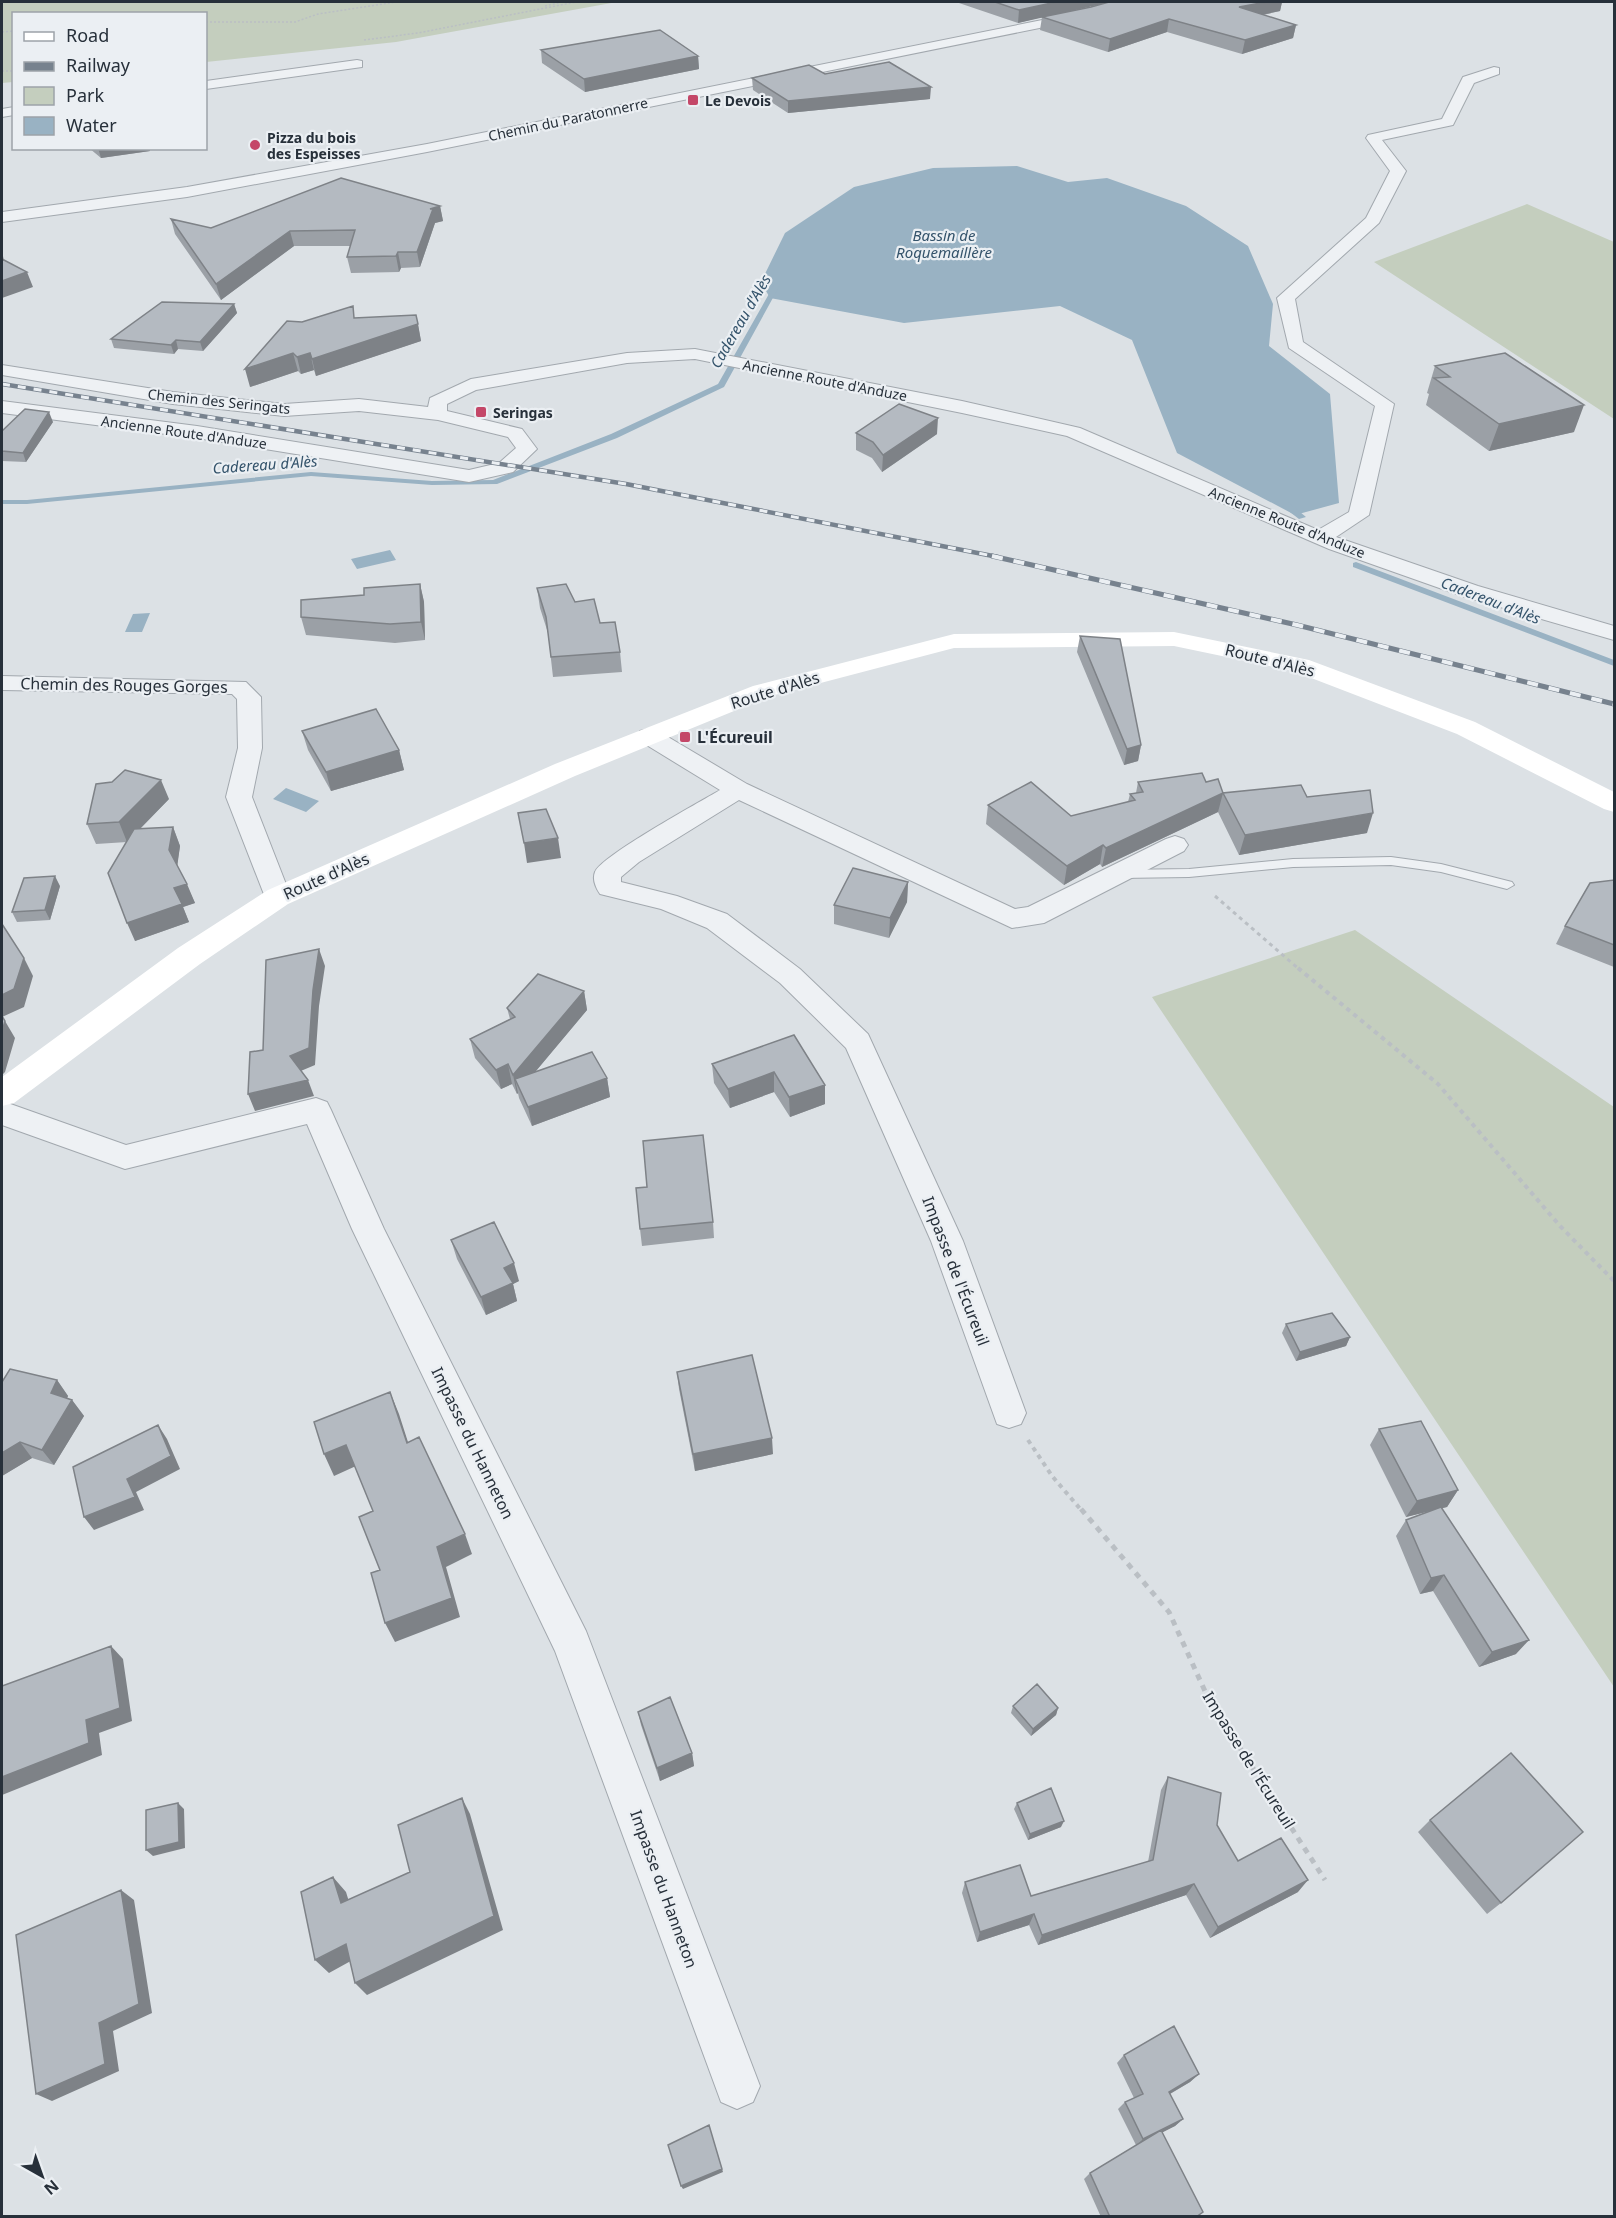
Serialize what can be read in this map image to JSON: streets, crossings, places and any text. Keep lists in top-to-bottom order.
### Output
{
  "streets": {
    "main road": ["Route d'Alès"],
    "street": [
      "Chemin du Paratonnerre",
      "Ancienne Route d'Anduze",
      "Chemin des Seringats",
      "Chemin des Rouges Gorges",
      "Impasse de l'Écureuil",
      "Impasse du Hanneton"
    ]
  },
  "crossings": [
    ["Ancienne Route d'Anduze", "Chemin des Seringats"],
    ["Route d'Alès", "Chemin des Rouges Gorges"]
  ],
  "water": ["Bassin de Roquemaillère", "Cadereau d'Alès"],
  "places": {
    "transit": ["Le Devois", "Seringas", "L'Écureuil"],
    "other": ["Pizza du bois des Espeisses"]
  },
  "legend": [
    "Road",
    "Railway",
    "Park",
    "Water"
  ],
  "north": "bottom right"
}
